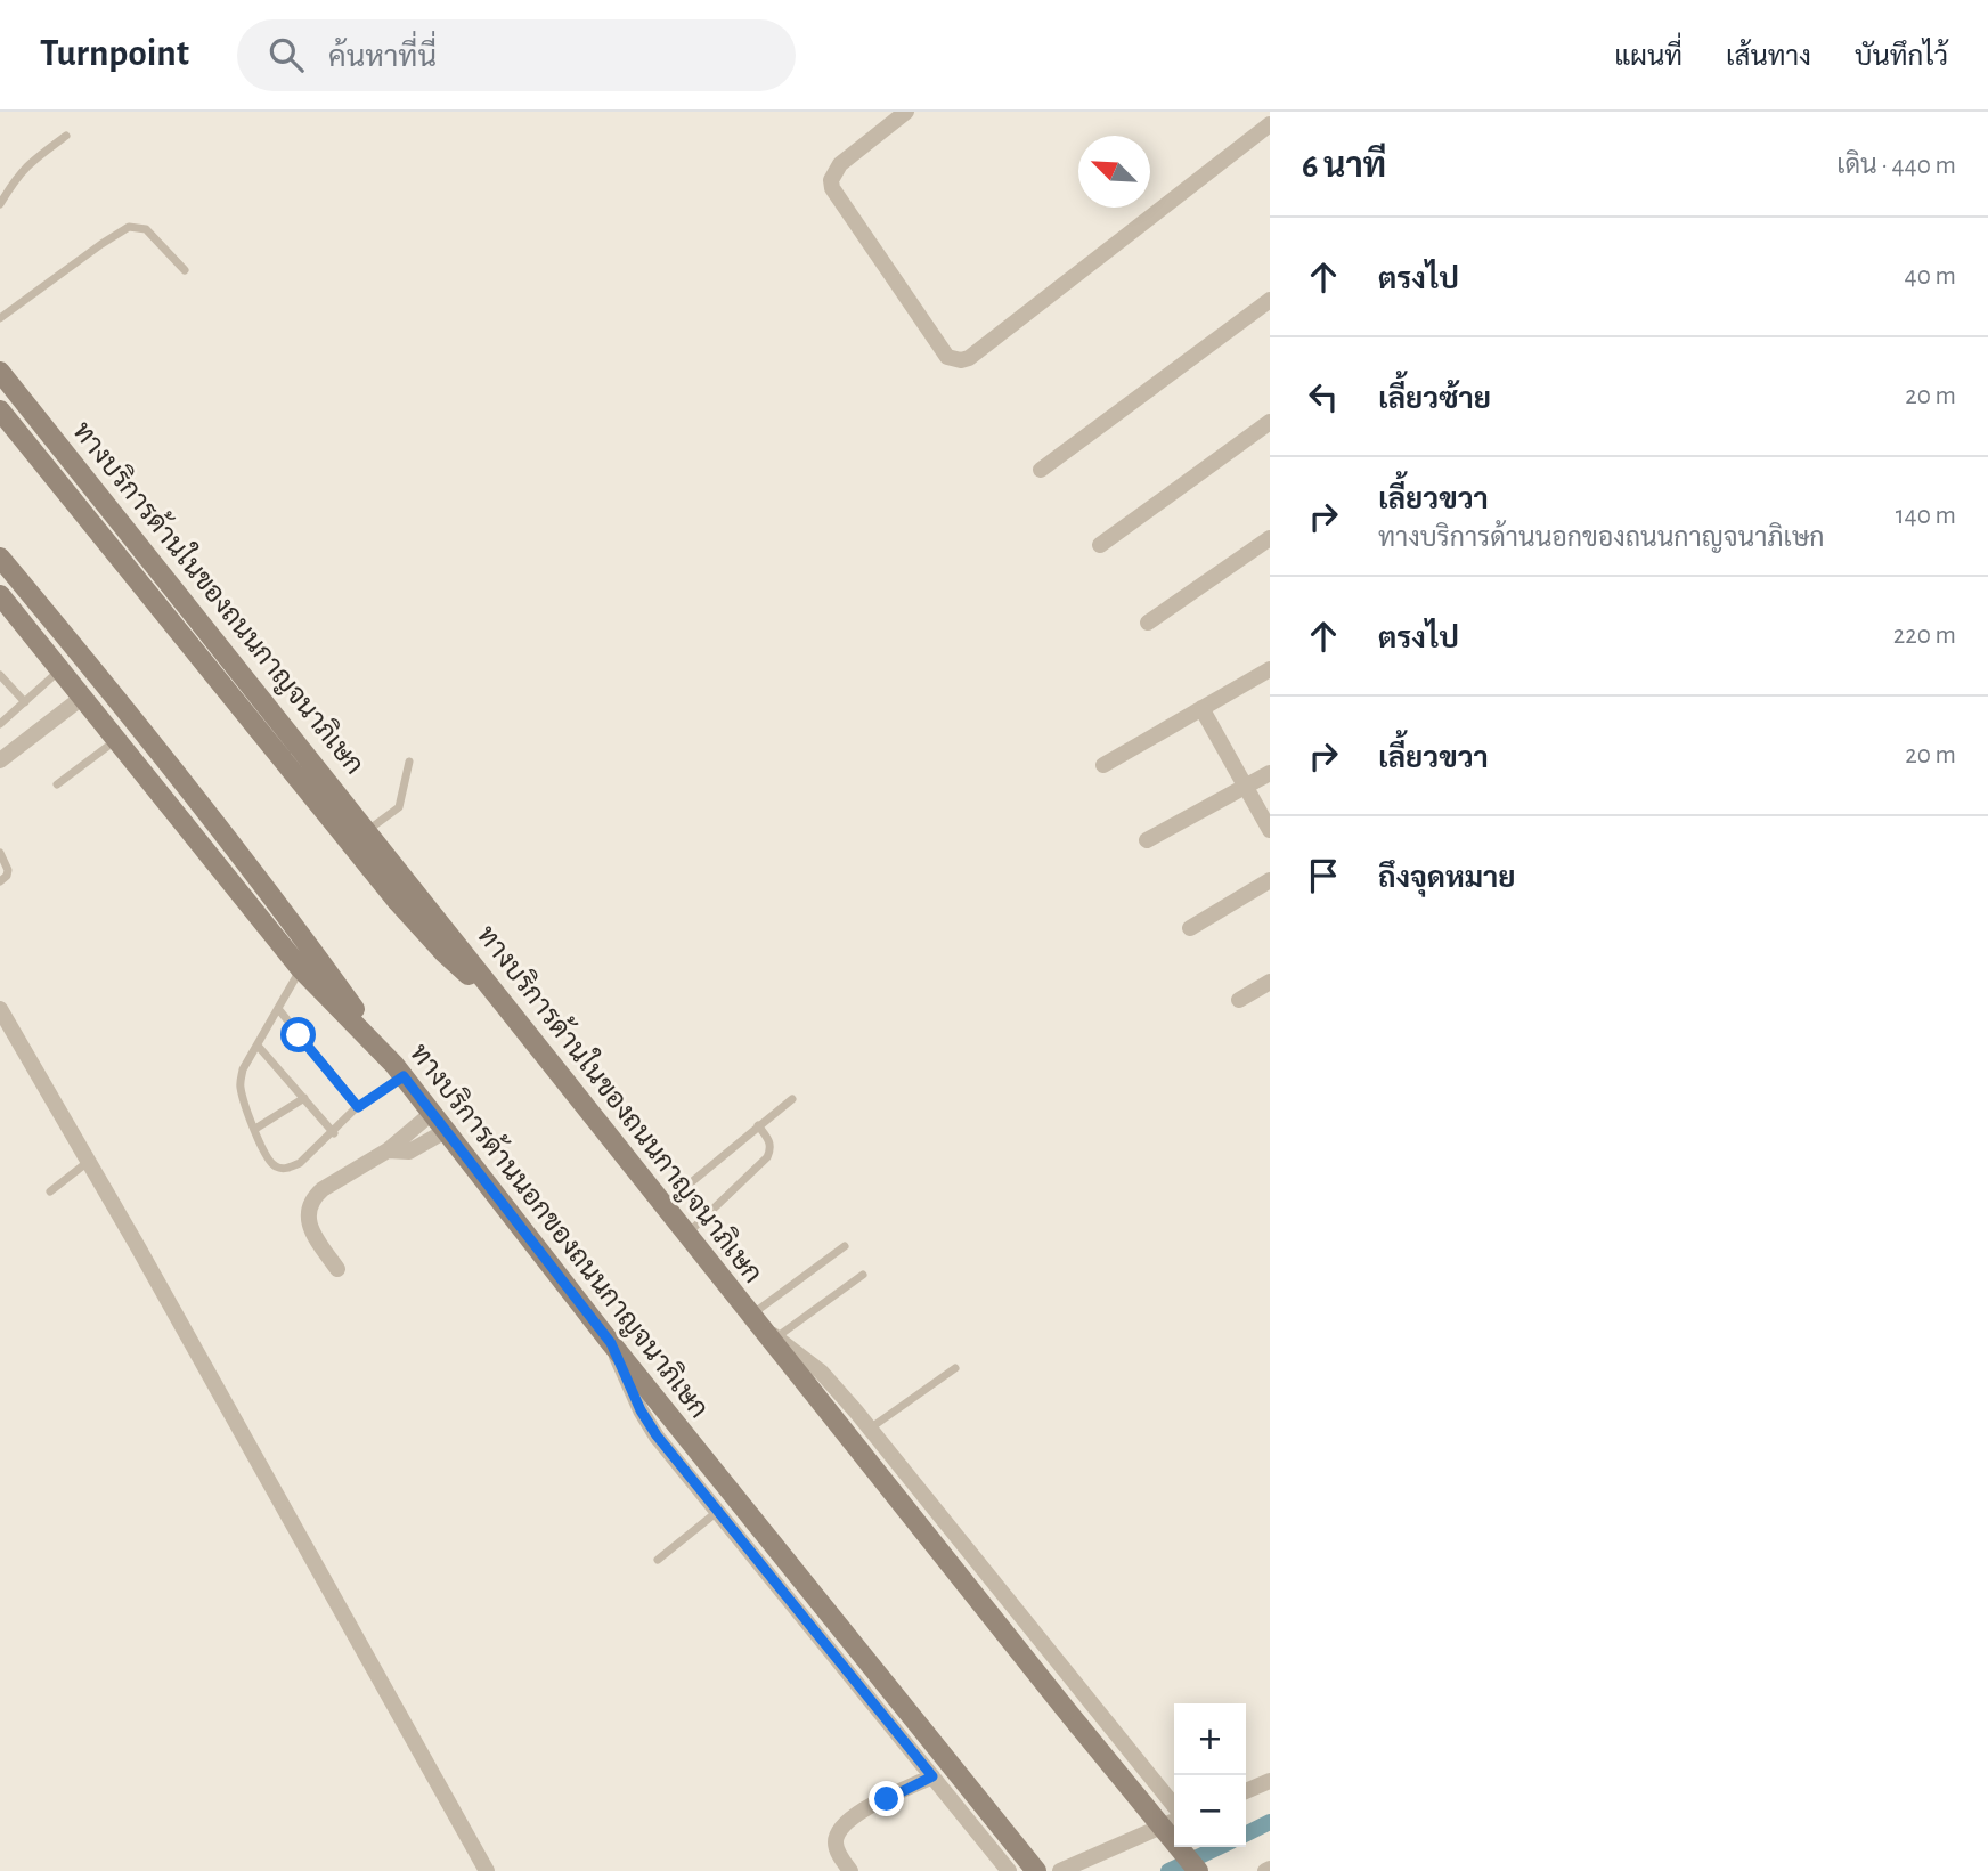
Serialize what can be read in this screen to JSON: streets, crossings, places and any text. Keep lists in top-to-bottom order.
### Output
{
  "streets": {
    "main road": ["ทางบริการด้านในของถนนกาญจนาภิเษก", "ทางบริการด้านนอกของถนนกาญจนาภิเษก"]
  },
  "north": "top left",
  "page": {
    "header": "Turnpoint",
    "search": "ค้นหาที่นี่",
    "nav": ["แผนที่", "เส้นทาง", "บันทึกไว้"],
    "heading": ["6 นาที", "เดิน · 440 m"],
    "list": [
      ["ตรงไป", "40 m"],
      ["เลี้ยวซ้าย", "20 m"],
      ["เลี้ยวขวา", "ทางบริการด้านนอกของถนนกาญจนาภิเษก", "140 m"],
      ["ตรงไป", "220 m"],
      ["เลี้ยวขวา", "20 m"],
      "ถึงจุดหมาย"
    ],
    "map_buttons": ["+", "−"]
  }
}
